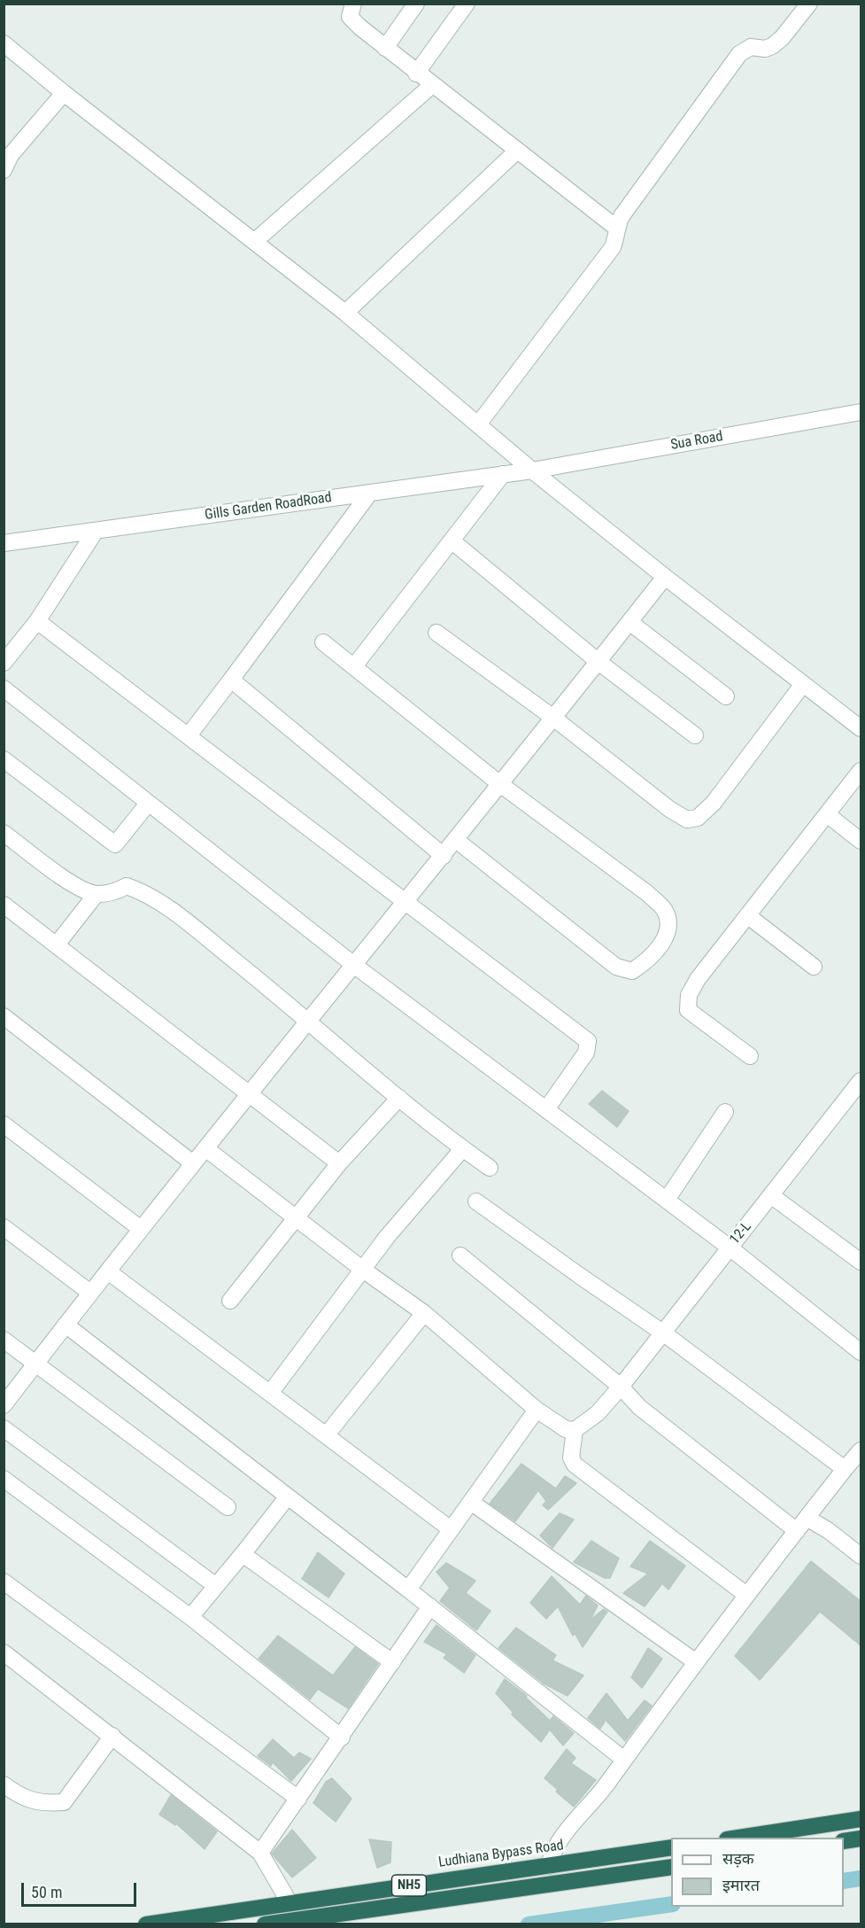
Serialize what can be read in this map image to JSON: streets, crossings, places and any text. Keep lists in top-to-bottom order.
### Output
{
  "streets": {
    "highway": ["Ludhiana Bypass Road", "NH5"],
    "street": ["Sua Road", "Gills Garden RoadRoad", "12-L"]
  },
  "crossings": [
    ["Sua Road", "Gills Garden RoadRoad"]
  ],
  "legend": ["सड़क", "इमारत"],
  "scale_bar": "50 m"
}
